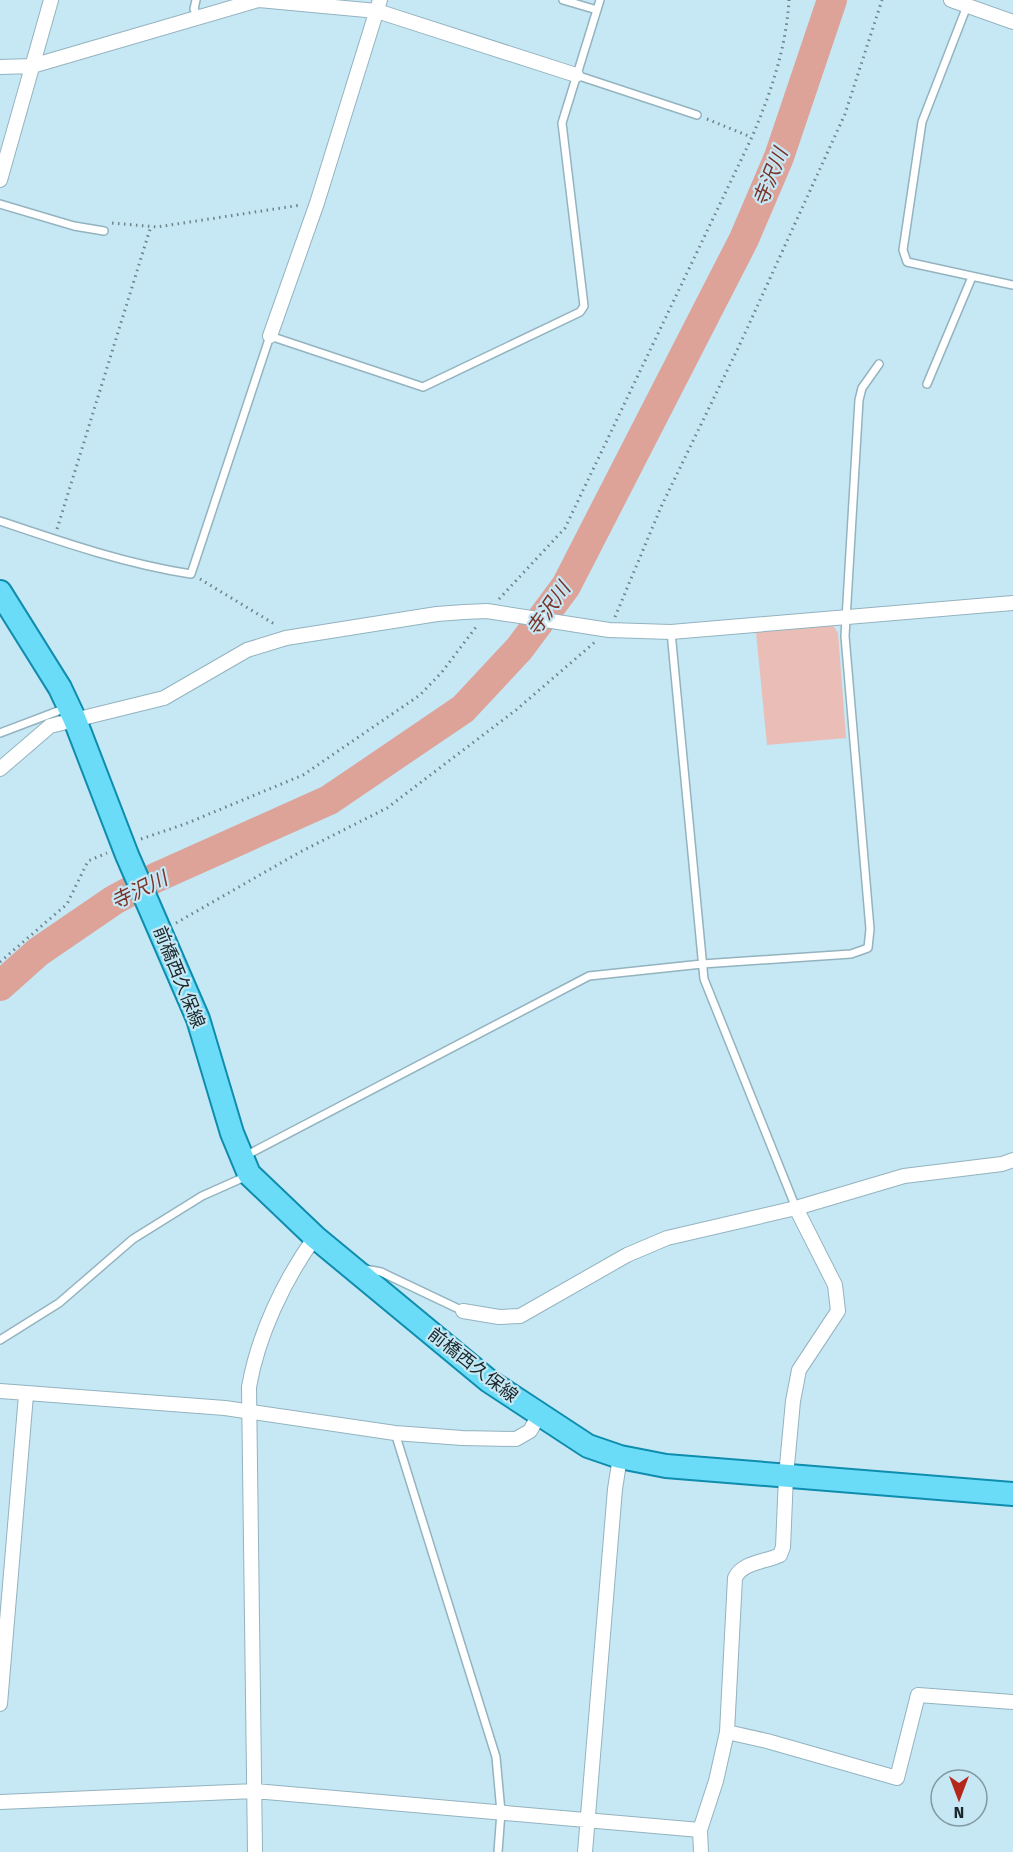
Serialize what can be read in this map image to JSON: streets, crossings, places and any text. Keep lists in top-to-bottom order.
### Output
{
  "streets": {
    "main road": ["前橋西久保線"]
  },
  "water": ["寺沢川"],
  "north": "bottom"
}
